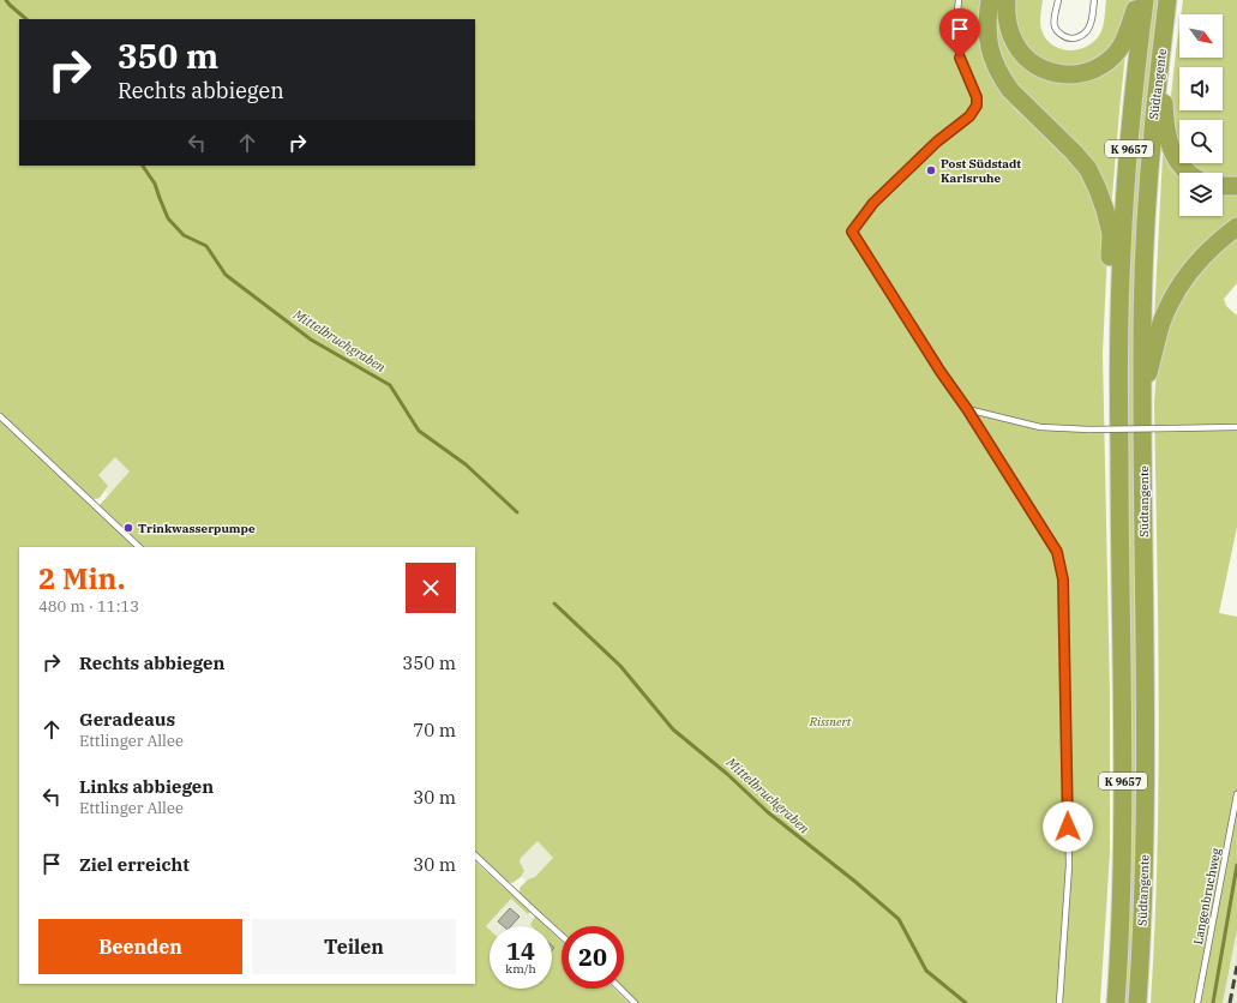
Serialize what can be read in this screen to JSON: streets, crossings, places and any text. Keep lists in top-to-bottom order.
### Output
{
  "streets": {
    "highway": ["Südtangente", "K 9657"],
    "lane": ["Langenbruchweg"]
  },
  "water": ["Mittelbruchgraben"],
  "parks": ["Rissnert"],
  "places": ["Post Südstadt Karlsruhe", "Trinkwasserpumpe"],
  "north": "bottom right",
  "page": {
    "turn": ["350 m", "Rechts abbiegen"],
    "heading": ["2 Min.", "480 m · 11:13"],
    "list": [
      {
        "name": "Rechts abbiegen",
        "value": "350 m"
      },
      {
        "name": "Geradeaus",
        "note": "Ettlinger Allee",
        "value": "70 m"
      },
      {
        "name": "Links abbiegen",
        "note": "Ettlinger Allee",
        "value": "30 m"
      },
      {
        "name": "Ziel erreicht",
        "value": "30 m"
      }
    ],
    "buttons": ["Beenden", "Teilen"],
    "speed": "14 km/h",
    "limit": "20"
  }
}
